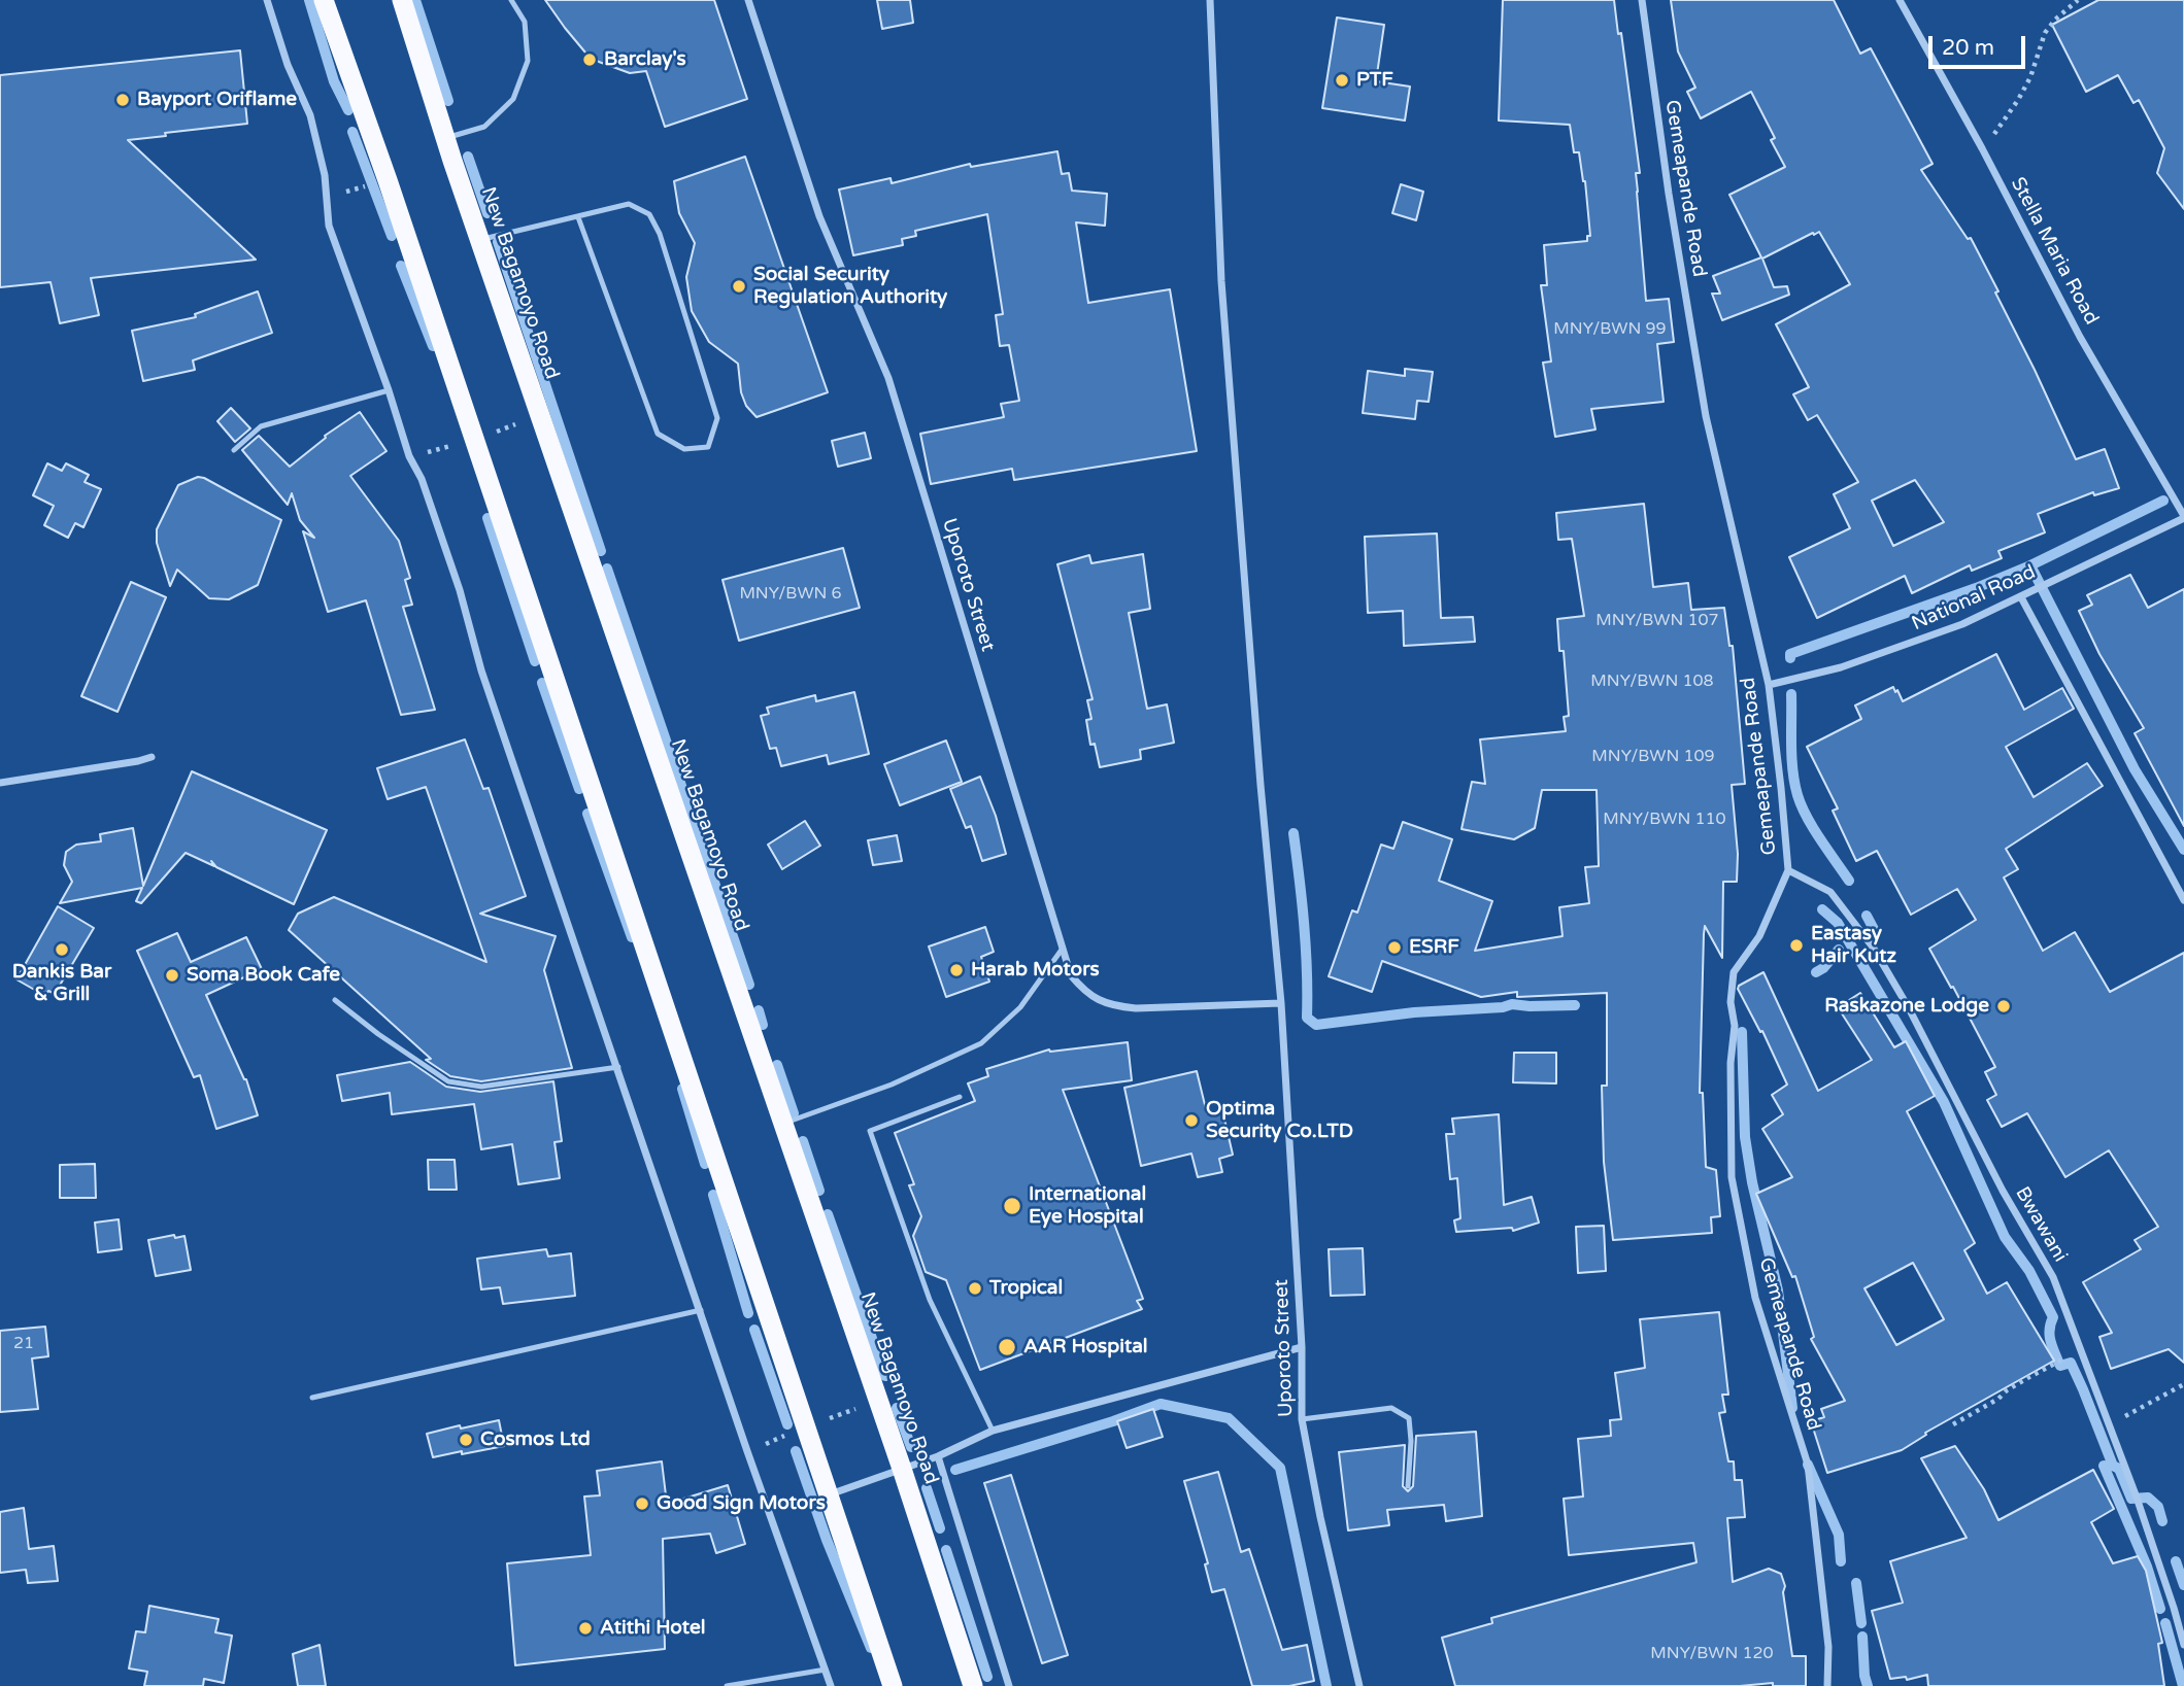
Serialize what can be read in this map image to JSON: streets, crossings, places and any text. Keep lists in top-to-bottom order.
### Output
{
  "streets": {
    "highway": ["New Bagamoyo Road"],
    "street": [
      "Gemeapande Road",
      "Stella Maria Road",
      "Uporoto Street",
      "National Road",
      "Bwawani"
    ]
  },
  "crossings": [
    ["Gemeapande Road", "National Road"],
    ["Gemeapande Road", "Bwawani"],
    ["Stella Maria Road", "National Road"]
  ],
  "places": [
    "Barclay's",
    "PTF",
    "Bayport Oriflame",
    "Social Security Regulation Authority",
    "Eastasy Hair Kutz",
    "ESRF",
    "Dankis Bar & Grill",
    "Harab Motors",
    "Soma Book Cafe",
    "Raskazone Lodge",
    "Optima Security Co.LTD",
    "International Eye Hospital",
    "Tropical",
    "AAR Hospital",
    "Cosmos Ltd",
    "Good Sign Motors",
    "Atithi Hotel"
  ],
  "house_numbers": [
    "MNY/BWN 99",
    "MNY/BWN 6",
    "MNY/BWN 107",
    "MNY/BWN 108",
    "MNY/BWN 109",
    "MNY/BWN 110",
    "21",
    "MNY/BWN 120"
  ],
  "scale_bar": "20 m"
}
